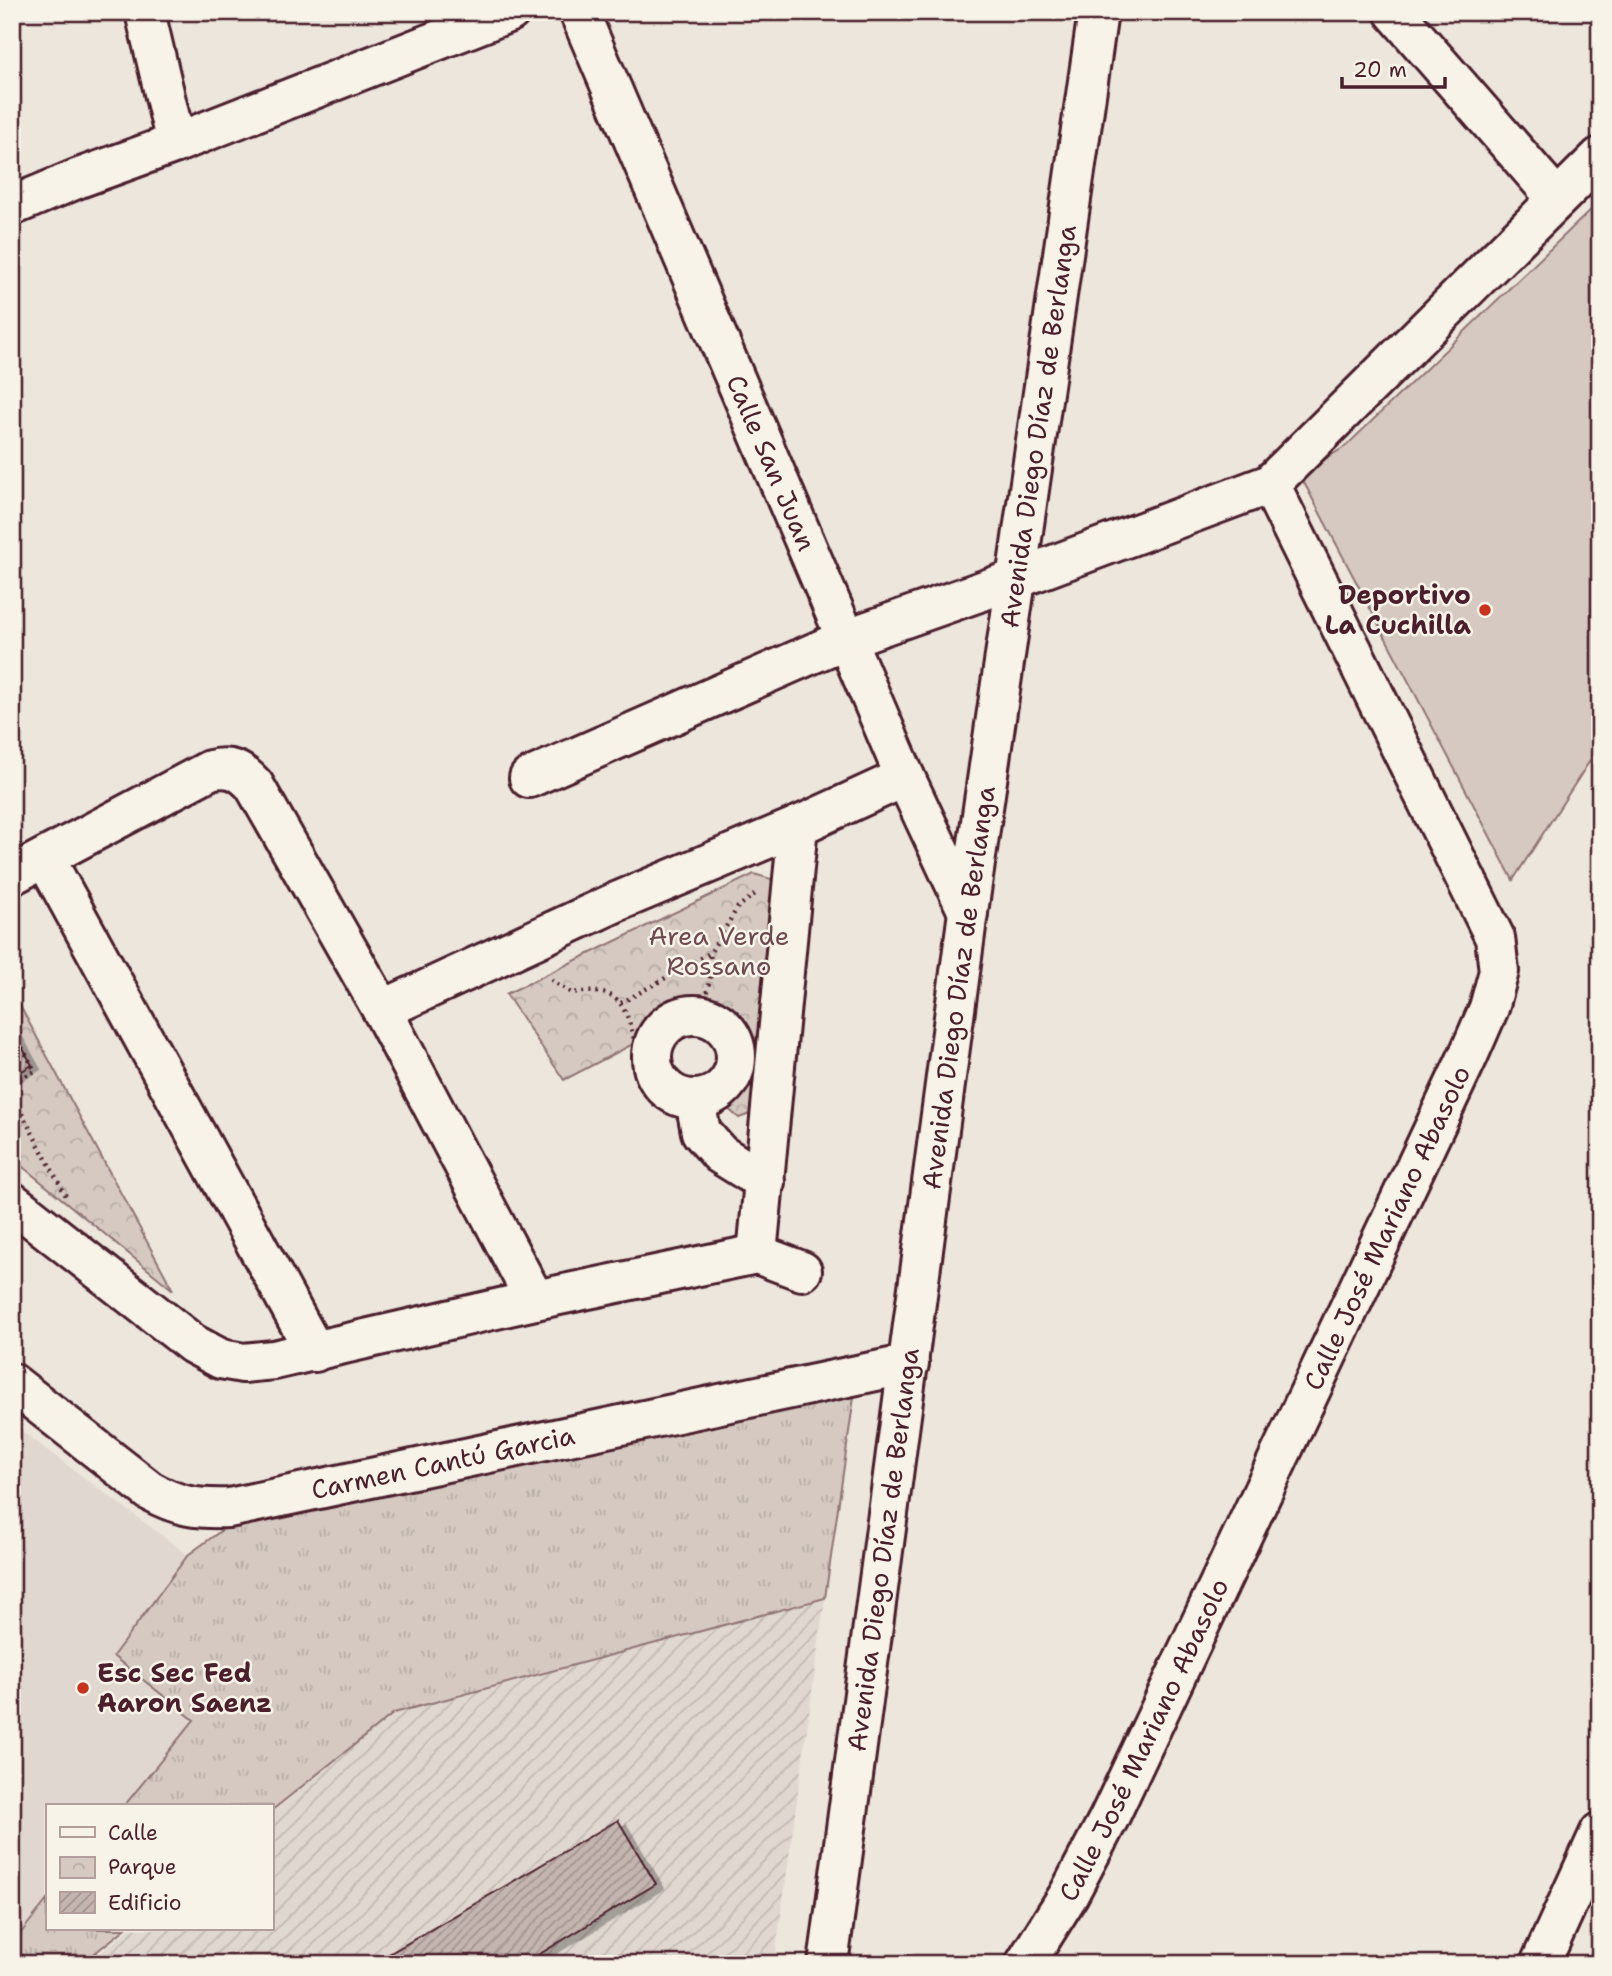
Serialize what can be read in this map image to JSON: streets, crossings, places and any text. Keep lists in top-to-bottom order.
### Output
{
  "streets": {
    "street": [
      "Avenida Diego Díaz de Berlanga",
      "Calle San Juan",
      "Calle José Mariano Abasolo",
      "Carmen Cantú Garcia"
    ]
  },
  "crossings": [
    ["Avenida Diego Díaz de Berlanga", "Calle San Juan"],
    ["Avenida Diego Díaz de Berlanga", "Carmen Cantú Garcia"]
  ],
  "parks": ["Area Verde Rossano"],
  "places": ["Deportivo La Cuchilla", "Esc Sec Fed Aaron Saenz"],
  "legend": ["Calle", "Parque", "Edificio"],
  "scale_bar": "20 m"
}
